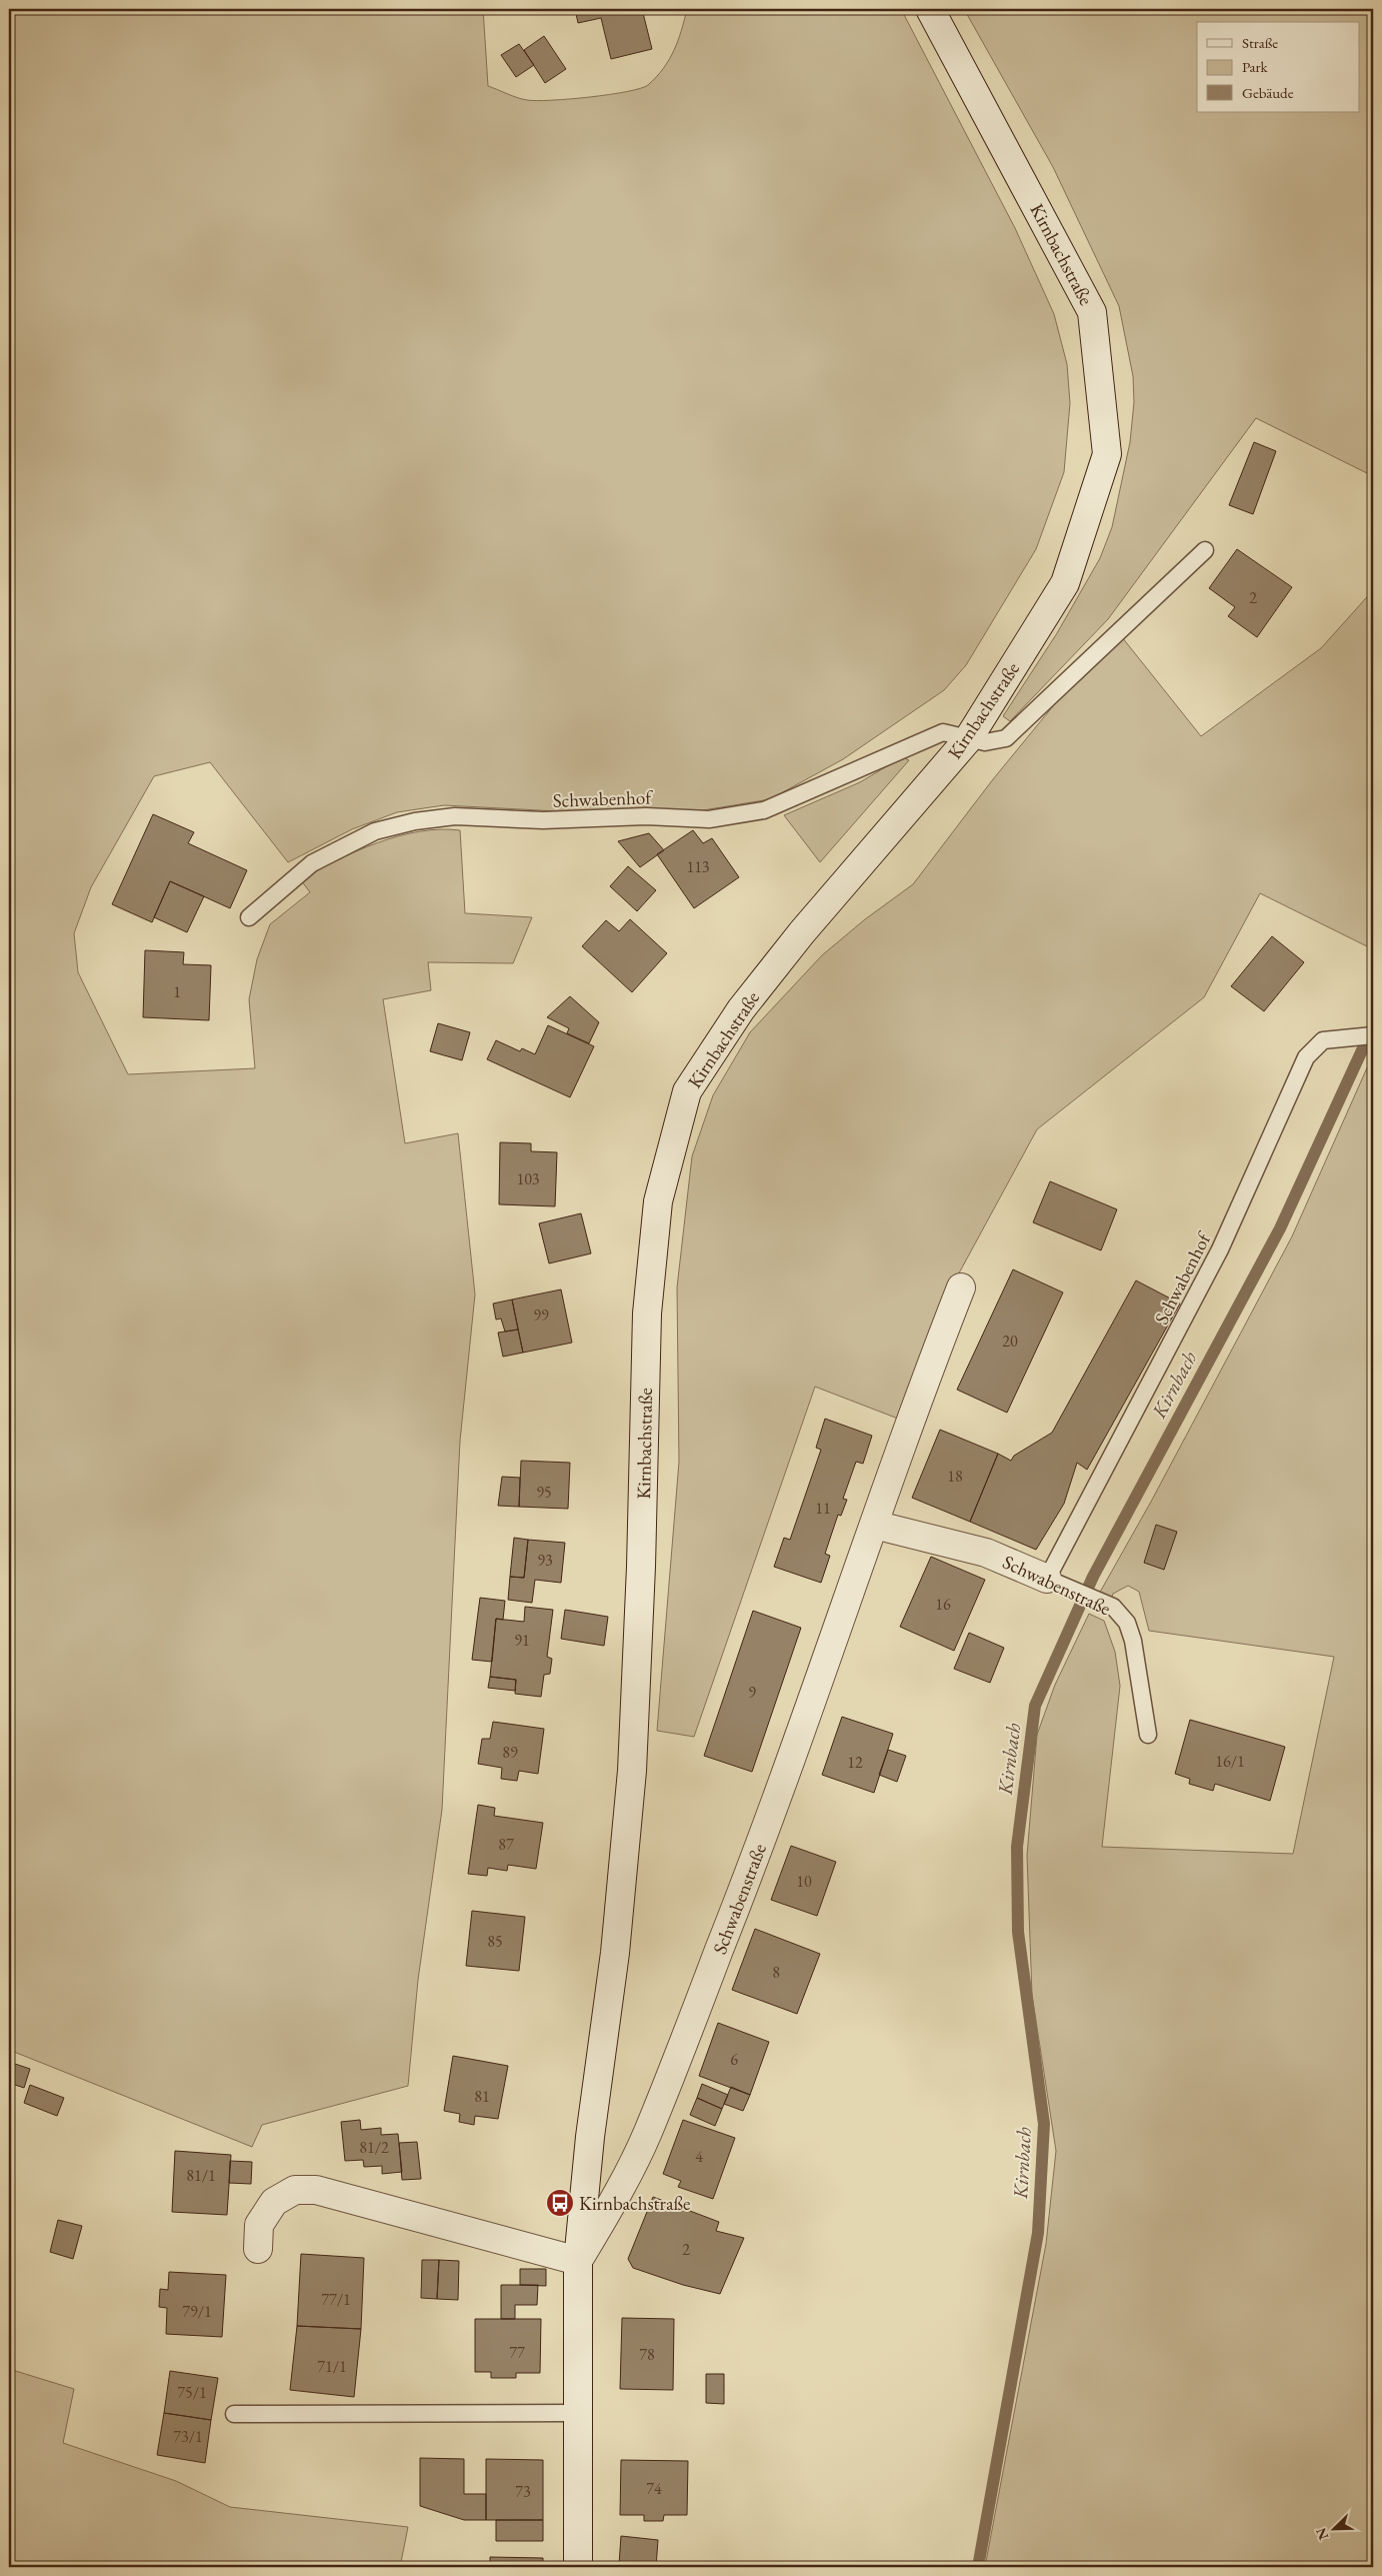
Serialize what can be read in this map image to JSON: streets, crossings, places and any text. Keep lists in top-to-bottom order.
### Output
{
  "streets": {
    "main road": ["Kirnbachstraße", "Schwabenstraße"],
    "lane": ["Schwabenhof"]
  },
  "crossings": [
    ["Kirnbachstraße", "Schwabenhof"],
    ["Kirnbachstraße", "Schwabenstraße"],
    ["Schwabenhof", "Schwabenstraße"]
  ],
  "water": ["Kirnbach"],
  "places": {
    "bus stop": ["Kirnbachstraße"]
  },
  "house_numbers": [
    "2",
    "113",
    "1",
    "103",
    "99",
    "20",
    "18",
    "95",
    "11",
    "93",
    "16",
    "91",
    "9",
    "89",
    "16/1",
    "12",
    "87",
    "10",
    "85",
    "8",
    "6",
    "81",
    "81/2",
    "4",
    "81/1",
    "2",
    "77/1",
    "79/1",
    "77",
    "78",
    "71/1",
    "75/1",
    "73/1",
    "74",
    "73"
  ],
  "legend": ["Straße", "Park", "Gebäude"],
  "north": "bottom left"
}
